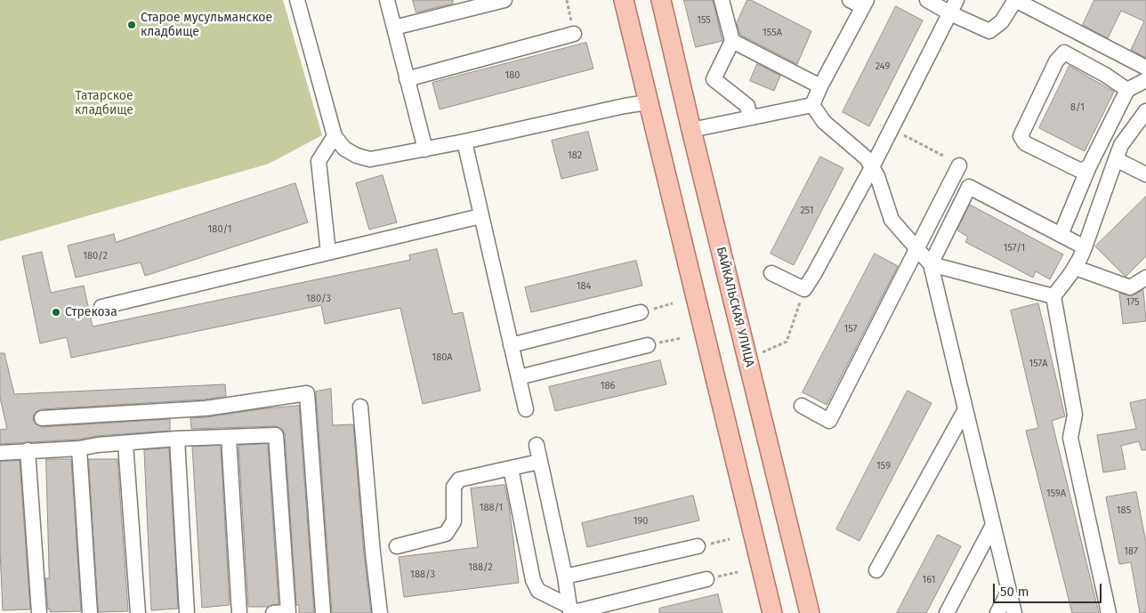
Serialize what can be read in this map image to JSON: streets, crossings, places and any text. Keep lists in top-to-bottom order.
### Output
{
  "streets": {
    "main road": ["БАЙКАЛЬСКАЯ УЛИЦА"]
  },
  "parks": ["Татарское кладбище"],
  "places": ["Старое мусульманское кладбище", "Стрекоза"],
  "house_numbers": [
    "155",
    "155А",
    "249",
    "180",
    "8/1",
    "182",
    "251",
    "180/1",
    "157/1",
    "180/2",
    "184",
    "180/3",
    "175",
    "157",
    "180А",
    "157А",
    "186",
    "159",
    "159А",
    "188/1",
    "185",
    "190",
    "187",
    "188/2",
    "188/3",
    "161"
  ],
  "scale_bar": "50 m"
}
